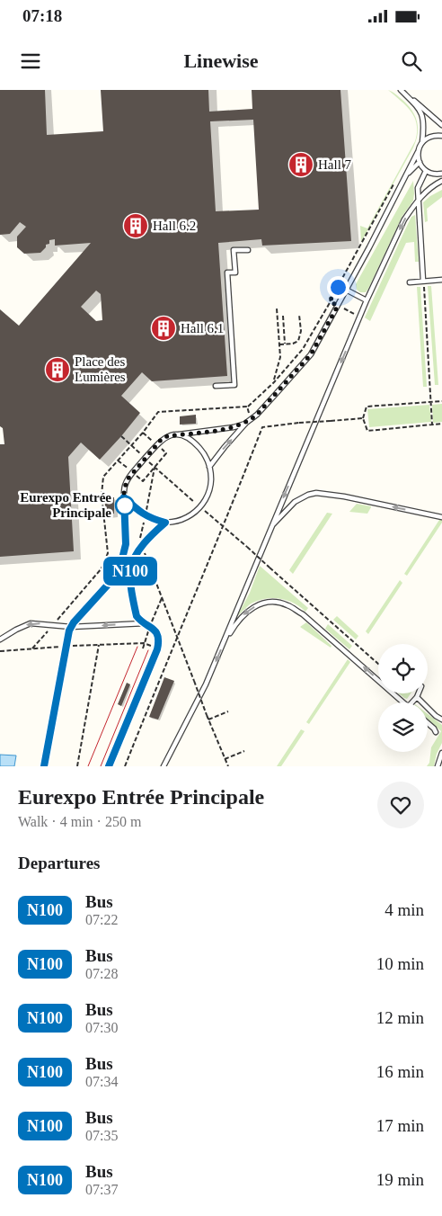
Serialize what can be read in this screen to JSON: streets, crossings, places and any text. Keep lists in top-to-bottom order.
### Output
{
  "places": {
    "building": [
      "Hall 7",
      "Hall 6.2",
      "Hall 6.1",
      "Place des Lumières"
    ],
    "other": ["Eurexpo Entrée Principale"]
  },
  "lines": ["bus line N100"],
  "page": {
    "status": "07:18",
    "header": "Linewise",
    "on_map": "N100",
    "heading": [
      ["Eurexpo Entrée Principale", "Walk · 4 min · 250 m"],
      "Departures"
    ],
    "list": [
      {
        "mark": "N100",
        "name": "Bus",
        "note": "07:22",
        "value": "4 min"
      },
      {
        "mark": "N100",
        "name": "Bus",
        "note": "07:28",
        "value": "10 min"
      },
      {
        "mark": "N100",
        "name": "Bus",
        "note": "07:30",
        "value": "12 min"
      },
      {
        "mark": "N100",
        "name": "Bus",
        "note": "07:34",
        "value": "16 min"
      },
      {
        "mark": "N100",
        "name": "Bus",
        "note": "07:35",
        "value": "17 min"
      },
      {
        "mark": "N100",
        "name": "Bus",
        "note": "07:37",
        "value": "19 min"
      }
    ]
  }
}
